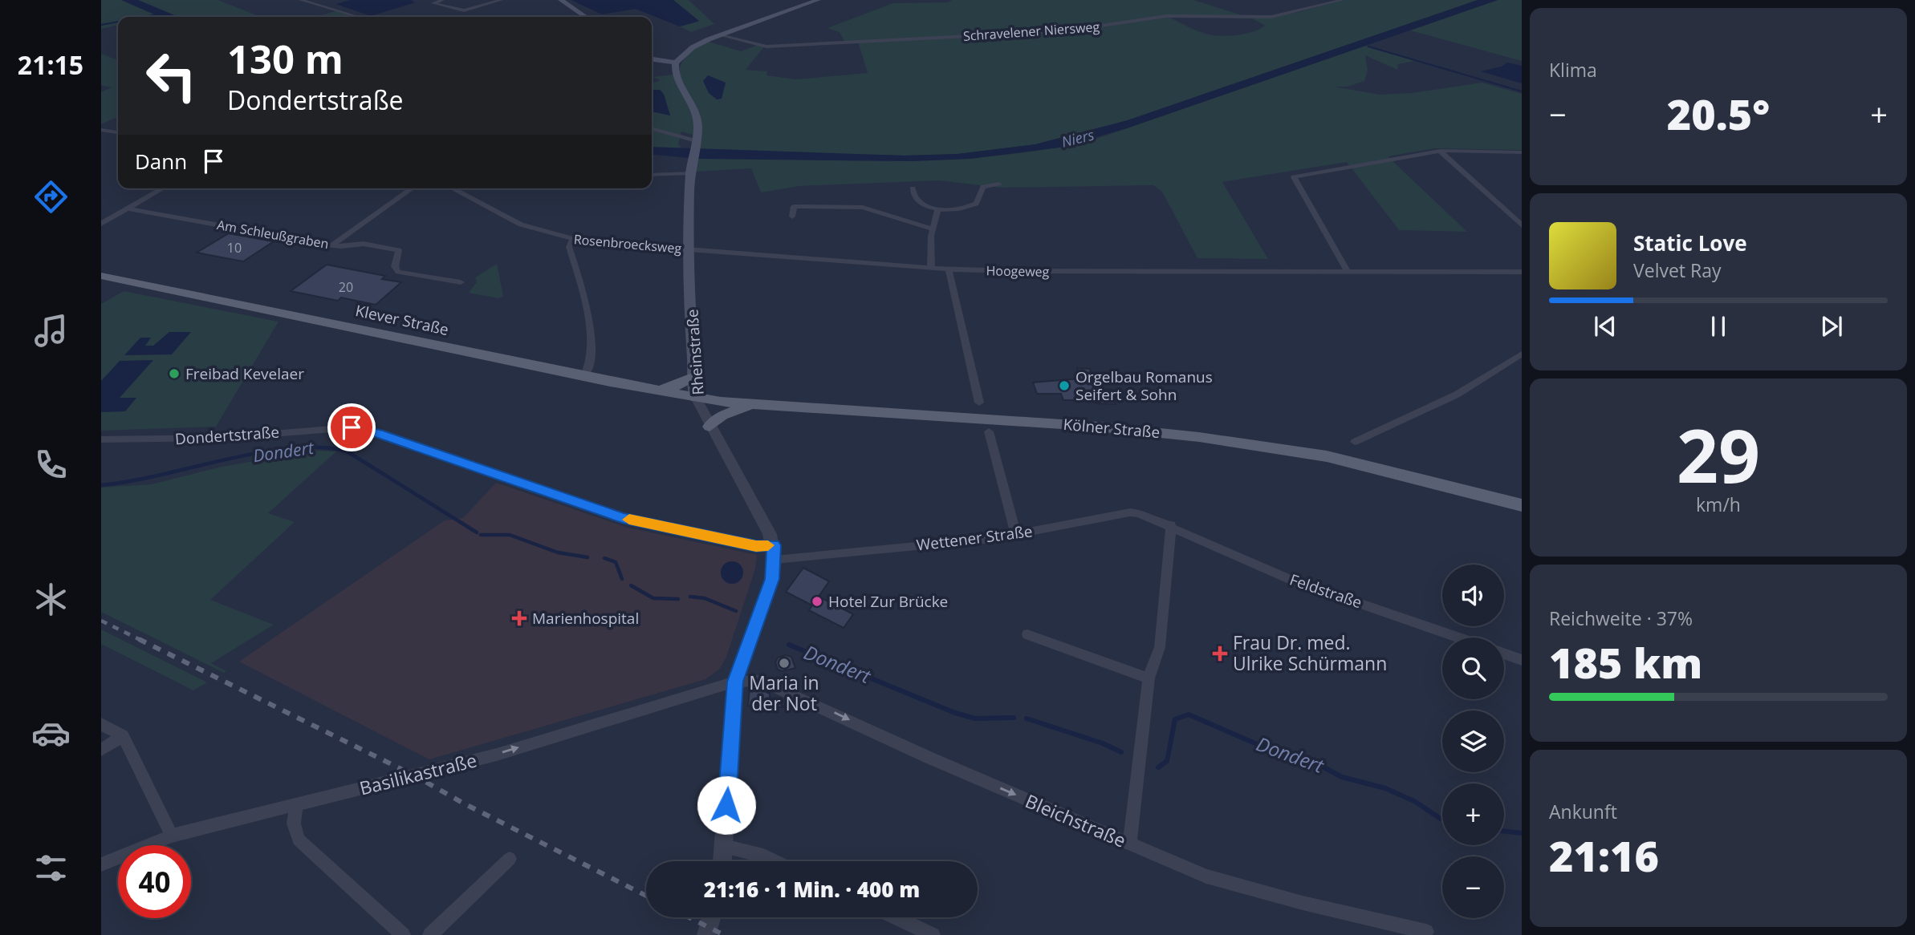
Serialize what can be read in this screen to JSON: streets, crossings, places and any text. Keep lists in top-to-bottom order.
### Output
{
  "streets": {
    "main road": ["Klever Straße", "Rheinstraße", "Kölner Straße"],
    "street": [
      "Schravelener Niersweg",
      "Am Schleußgraben",
      "Rosenbroecksweg",
      "Hoogeweg",
      "Dondertstraße",
      "Wettener Straße",
      "Feldstraße",
      "Basilikastraße",
      "Bleichstraße"
    ]
  },
  "crossings": [
    ["Rosenbroecksweg", "Hoogeweg"],
    ["Rosenbroecksweg", "Rheinstraße"],
    ["Hoogeweg", "Rheinstraße"],
    ["Klever Straße", "Rheinstraße"],
    ["Klever Straße", "Kölner Straße"],
    ["Rheinstraße", "Kölner Straße"],
    ["Rheinstraße", "Dondertstraße"],
    ["Rheinstraße", "Wettener Straße"],
    ["Dondertstraße", "Wettener Straße"],
    ["Wettener Straße", "Feldstraße"],
    ["Basilikastraße", "Bleichstraße"]
  ],
  "one_way": ["Basilikastraße", "Bleichstraße"],
  "water": ["Niers", "Dondert"],
  "places": {
    "other": [
      "Freibad Kevelaer",
      "Orgelbau Romanus Seifert & Sohn",
      "Hotel Zur Brücke",
      "Maria in der Not"
    ],
    "health": ["Marienhospital", "Frau Dr. med. Ulrike Schürmann"]
  },
  "house_numbers": ["10", "20"],
  "page": {
    "tabs": "21:15",
    "tile": [
      "Klima",
      ["29", "km/h"],
      ["Reichweite · 37%", "185 km"],
      ["Ankunft", "21:16"]
    ],
    "turn": ["130 m", "Dondertstraße"],
    "heat": ["−", "20.5°", "+"],
    "then": "Dann",
    "song": ["Static Love", "Velvet Ray"],
    "map_buttons": ["+", "−"],
    "limit": "40",
    "trip": "21:16 · 1 Min. · 400 m"
  }
}
